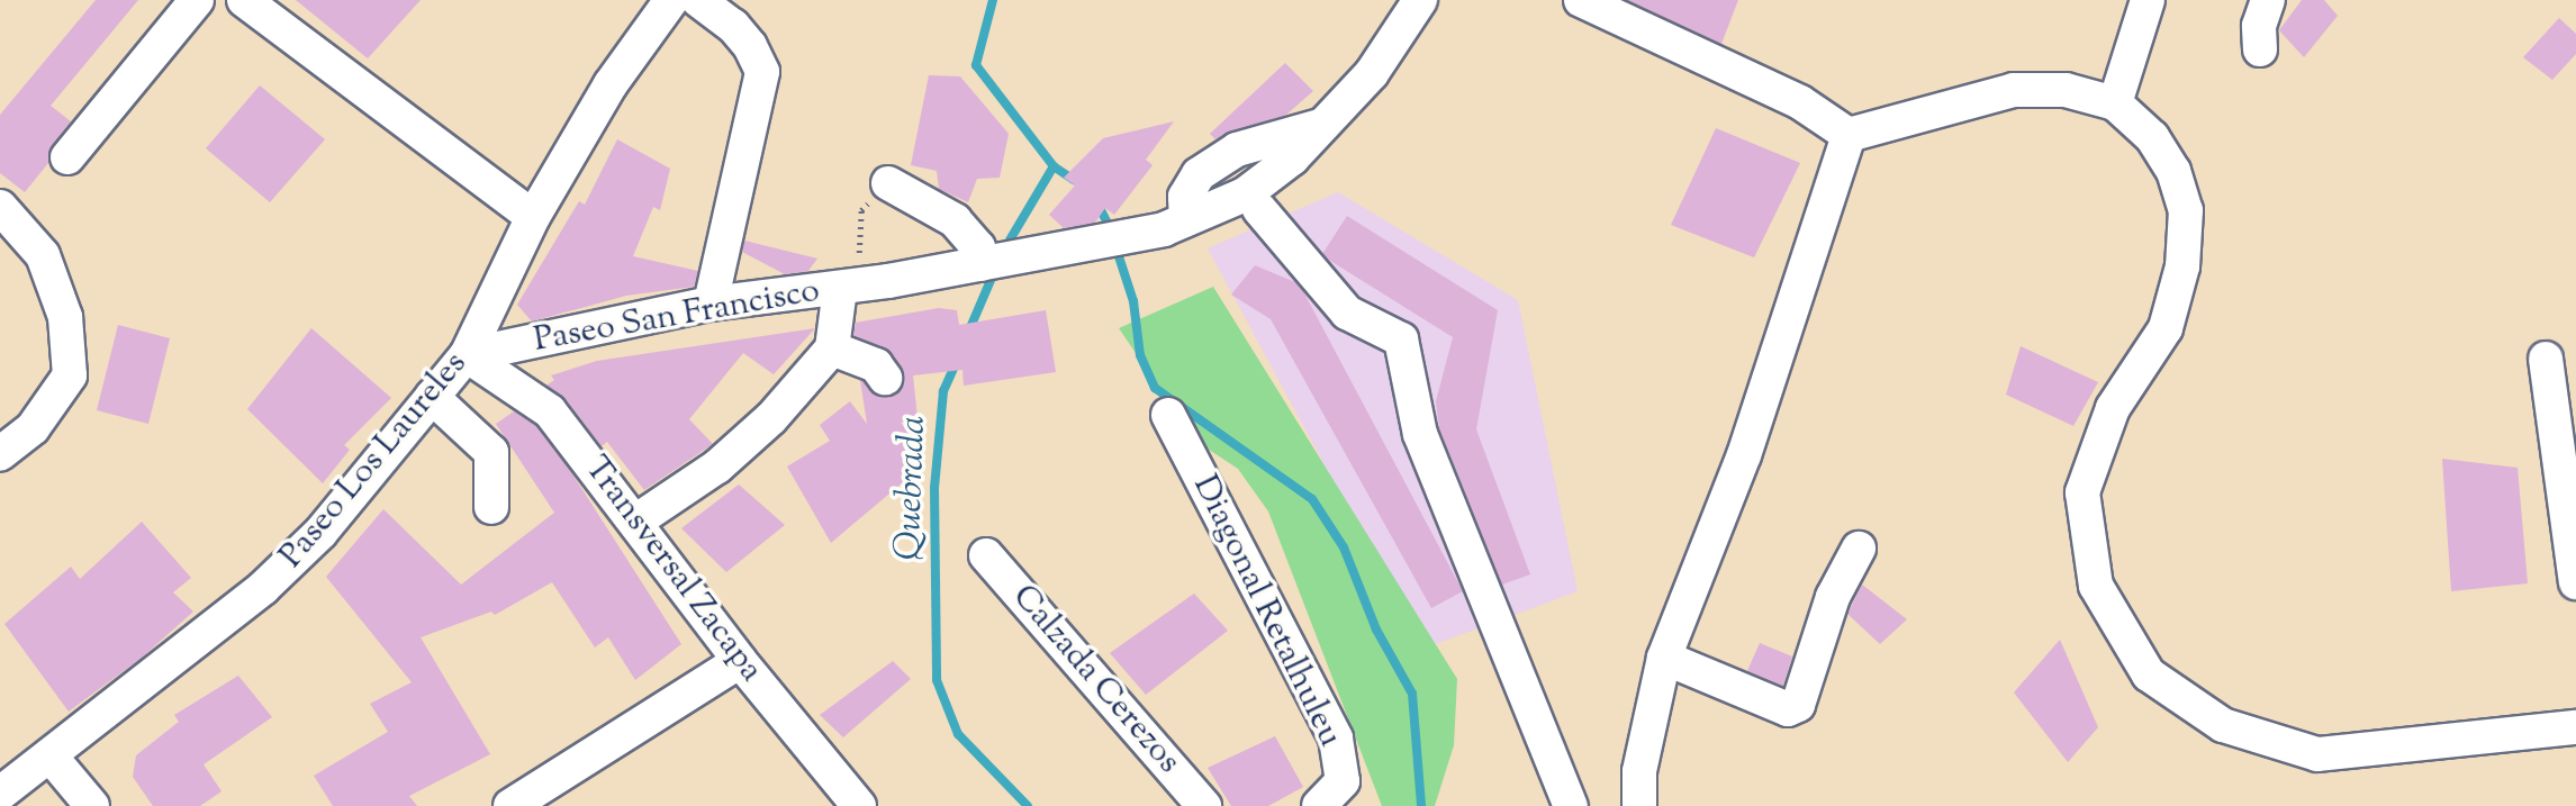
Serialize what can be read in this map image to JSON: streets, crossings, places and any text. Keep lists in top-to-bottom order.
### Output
{
  "streets": {
    "street": [
      "Paseo San Francisco",
      "Paseo Los Laureles",
      "Transversal Zacapa",
      "Diagonal Retalhuleu",
      "Calzada Cerezos"
    ]
  },
  "crossings": [
    ["Paseo San Francisco", "Paseo Los Laureles"],
    ["Paseo San Francisco", "Transversal Zacapa"],
    ["Paseo Los Laureles", "Transversal Zacapa"]
  ],
  "water": ["Quebrada"]
}
